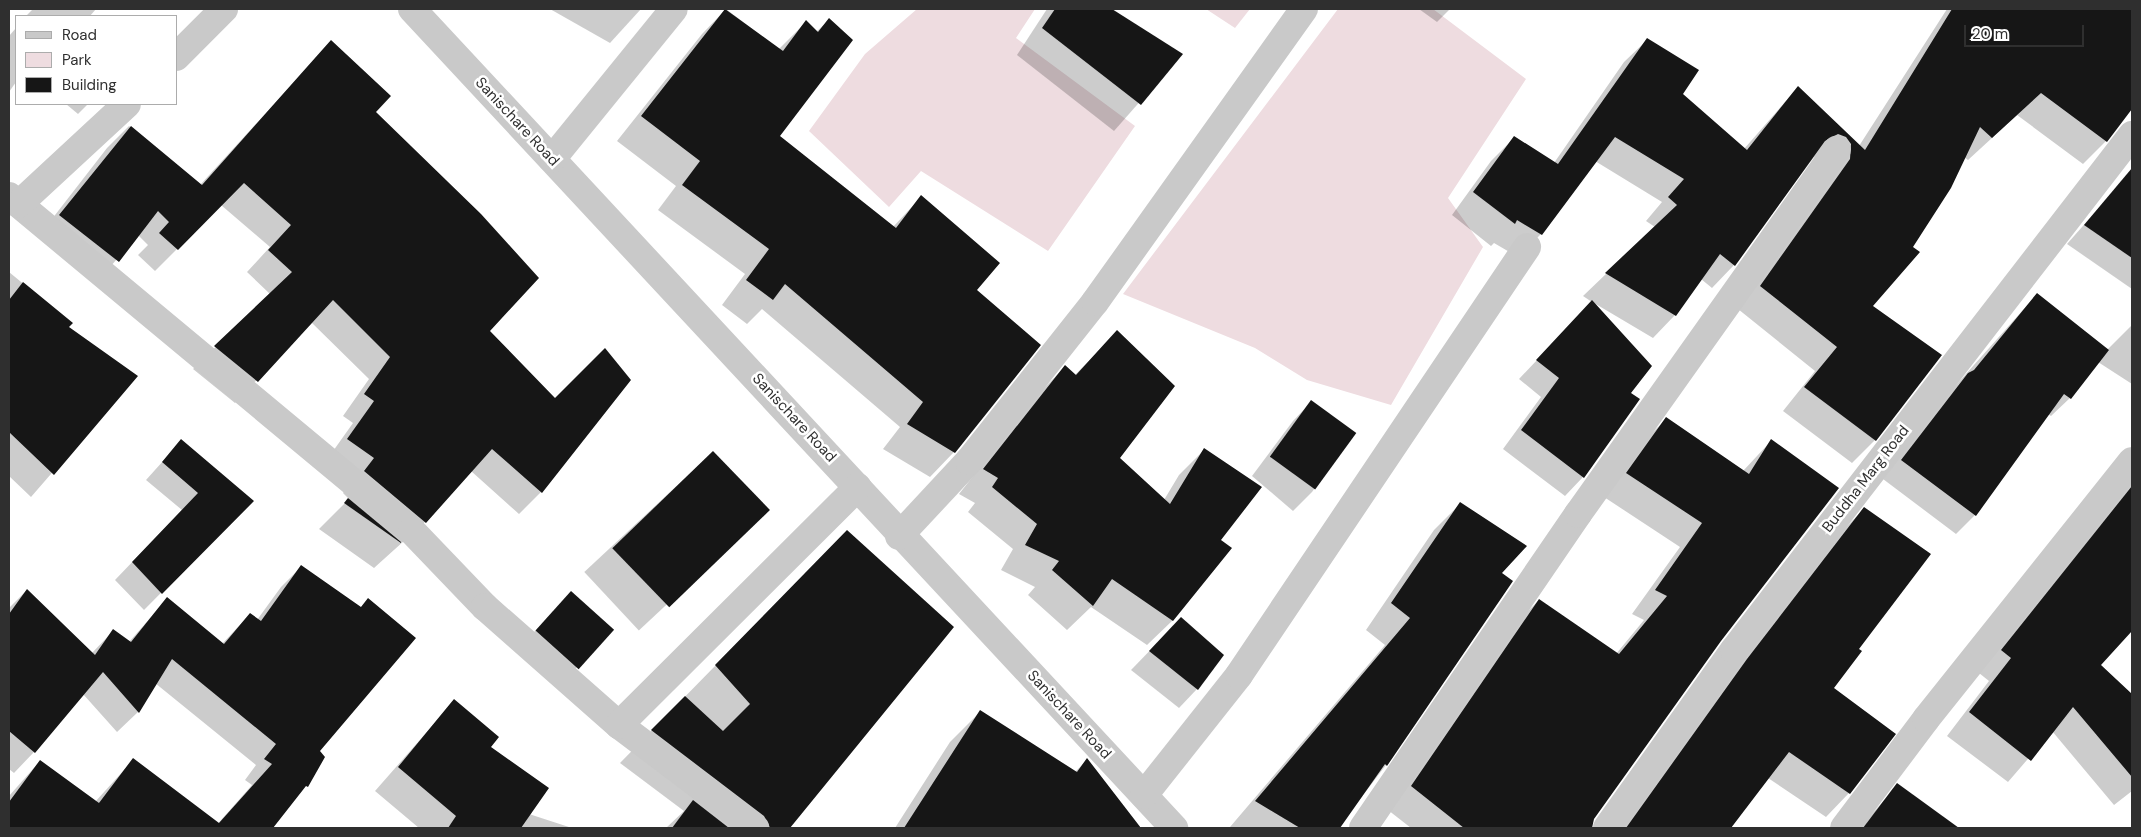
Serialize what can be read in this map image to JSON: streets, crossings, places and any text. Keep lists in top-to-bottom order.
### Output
{
  "streets": {
    "street": ["Sanischare Road", "Buddha Marg Road"]
  },
  "legend": ["Road", "Park", "Building"],
  "scale_bar": "20 m"
}
